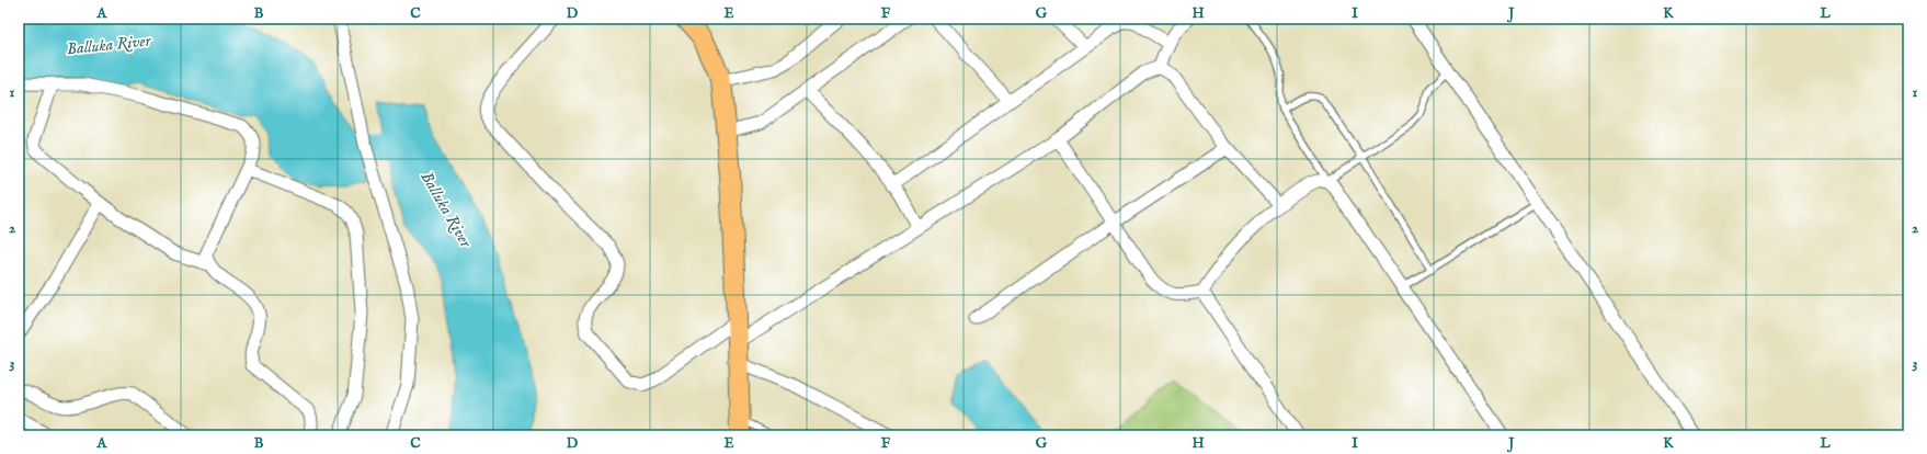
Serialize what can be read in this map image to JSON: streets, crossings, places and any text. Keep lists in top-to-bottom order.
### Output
{
  "water": ["Balluka River"],
  "grid": {
    "columns": [
      "A",
      "B",
      "C",
      "D",
      "E",
      "F",
      "G",
      "H",
      "I",
      "J",
      "K",
      "L"
    ],
    "rows": ["1", "2", "3"]
  }
}
